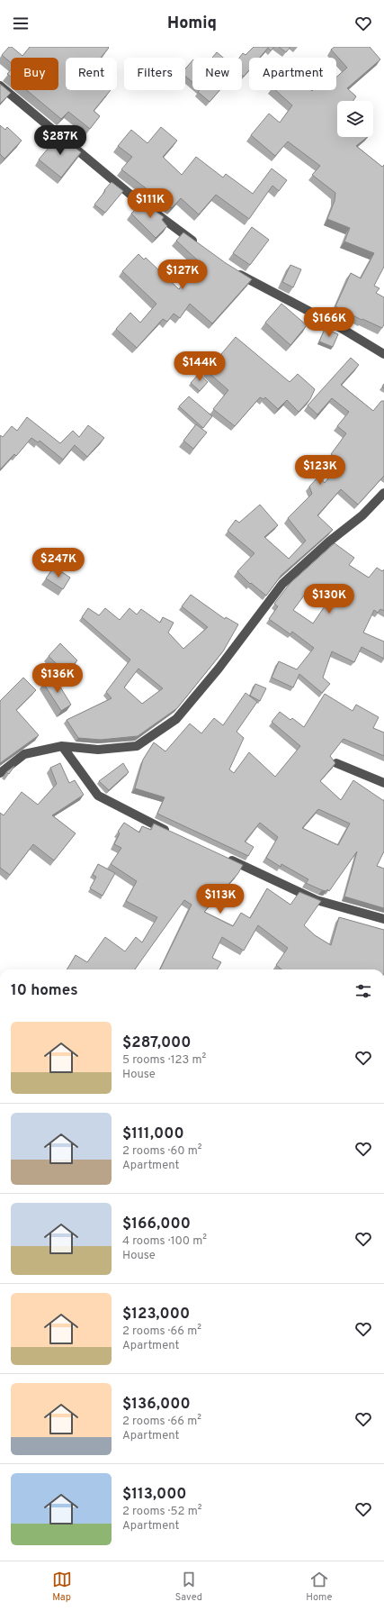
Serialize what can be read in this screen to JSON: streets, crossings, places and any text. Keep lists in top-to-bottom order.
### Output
{
  "page": {
    "header": "Homiq",
    "chip": [
      "Buy",
      "Rent",
      "Filters",
      "New",
      "Apartment"
    ],
    "price": [
      "$287K",
      "$111K",
      "$127K",
      "$166K",
      "$144K",
      "$123K",
      "$247K",
      "$130K",
      "$136K",
      "$113K"
    ],
    "heading": "10 homes",
    "list": [
      {
        "name": "$287,000",
        "note": "5 rooms · 123 m² · House"
      },
      {
        "name": "$111,000",
        "note": "2 rooms · 60 m² · Apartment"
      },
      {
        "name": "$166,000",
        "note": "4 rooms · 100 m² · House"
      },
      {
        "name": "$123,000",
        "note": "2 rooms · 66 m² · Apartment"
      },
      {
        "name": "$136,000",
        "note": "2 rooms · 66 m² · Apartment"
      },
      {
        "name": "$113,000",
        "note": "2 rooms · 52 m² · Apartment"
      }
    ],
    "tabs": ["Map", "Saved", "Home"]
  }
}
